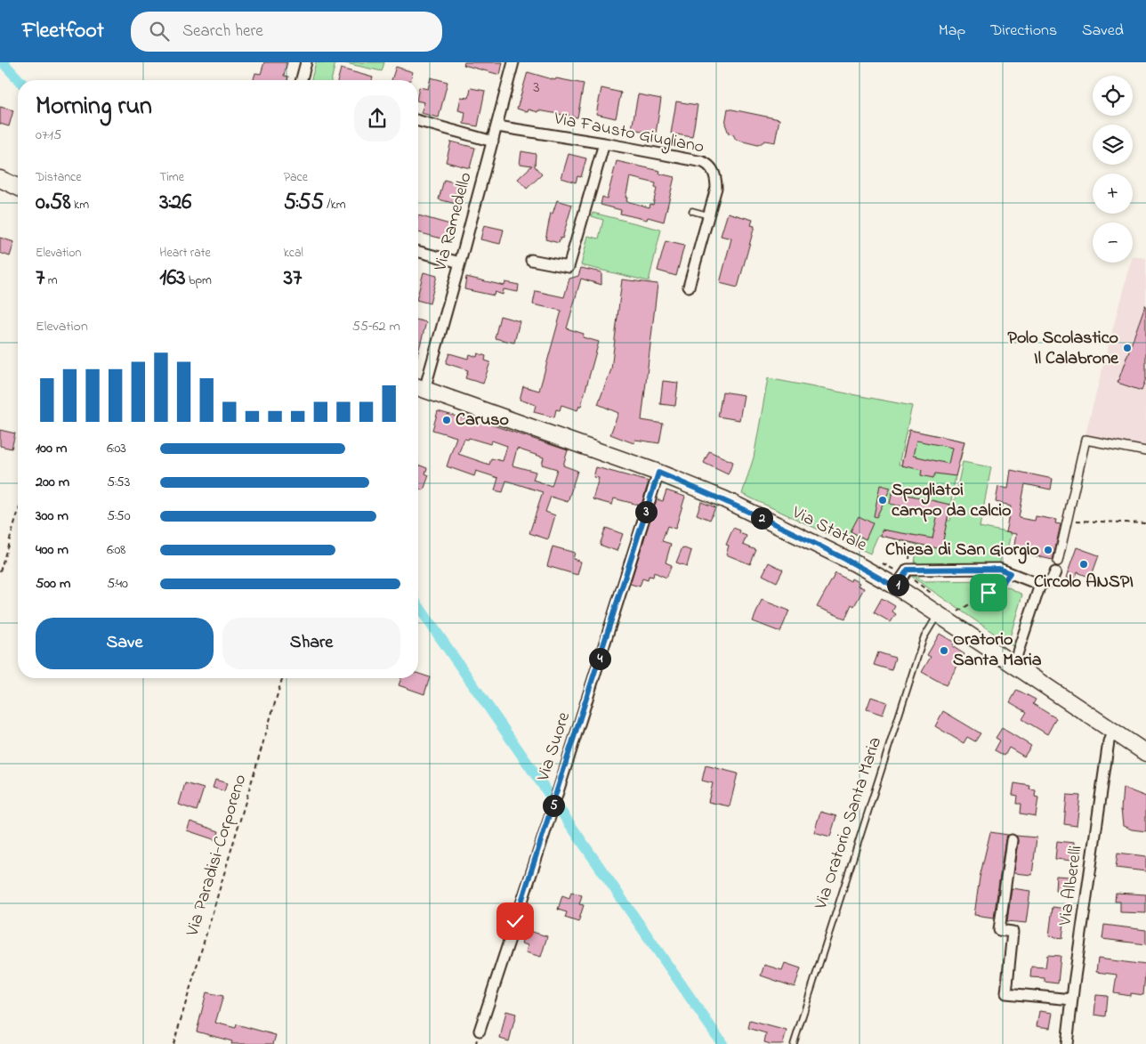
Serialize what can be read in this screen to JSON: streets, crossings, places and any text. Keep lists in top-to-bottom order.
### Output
{
  "streets": {
    "main road": ["Via Statale"],
    "street": [
      "Via Fausto Giugliano",
      "Via Ramedello",
      "Via Suore",
      "Via Alberelli"
    ],
    "lane": ["Via Oratorio Santa Maria"],
    "path": ["Via Paradisi-Corporeno"]
  },
  "crossings": [
    ["Via Fausto Giugliano", "Via Ramedello"],
    ["Via Ramedello", "Via Statale"],
    ["Via Statale", "Via Suore"],
    ["Via Statale", "Via Oratorio Santa Maria"],
    ["Via Statale", "Via Alberelli"]
  ],
  "places": [
    "Polo Scolastico Il Calabrone",
    "Caruso",
    "Spogliatoi campo da calcio",
    "Chiesa di San Giorgio",
    "Circolo ANSPI",
    "Oratorio Santa Maria"
  ],
  "house_numbers": ["3"],
  "page": {
    "header": "Fleetfoot",
    "search": "Search here",
    "nav": ["Map", "Directions", "Saved"],
    "map_buttons": ["+", "−"],
    "heading": ["Morning run", "07:15"],
    "stats": [
      ["Distance", "0.58 km"],
      ["Time", "3:26"],
      ["Pace", "5:55 /km"],
      ["Elevation", "7 m"],
      ["Heart rate", "163 bpm"],
      ["kcal", "37"]
    ],
    "chart": ["Elevation", "55–62 m"],
    "list": [
      {
        "name": "100 m",
        "note": "6:03"
      },
      {
        "name": "200 m",
        "note": "5:53"
      },
      {
        "name": "300 m",
        "note": "5:50"
      },
      {
        "name": "400 m",
        "note": "6:08"
      },
      {
        "name": "500 m",
        "note": "5:40"
      }
    ],
    "pins": [
      "3",
      "2",
      "1",
      "4",
      "5"
    ],
    "buttons": ["Save", "Share"]
  }
}
